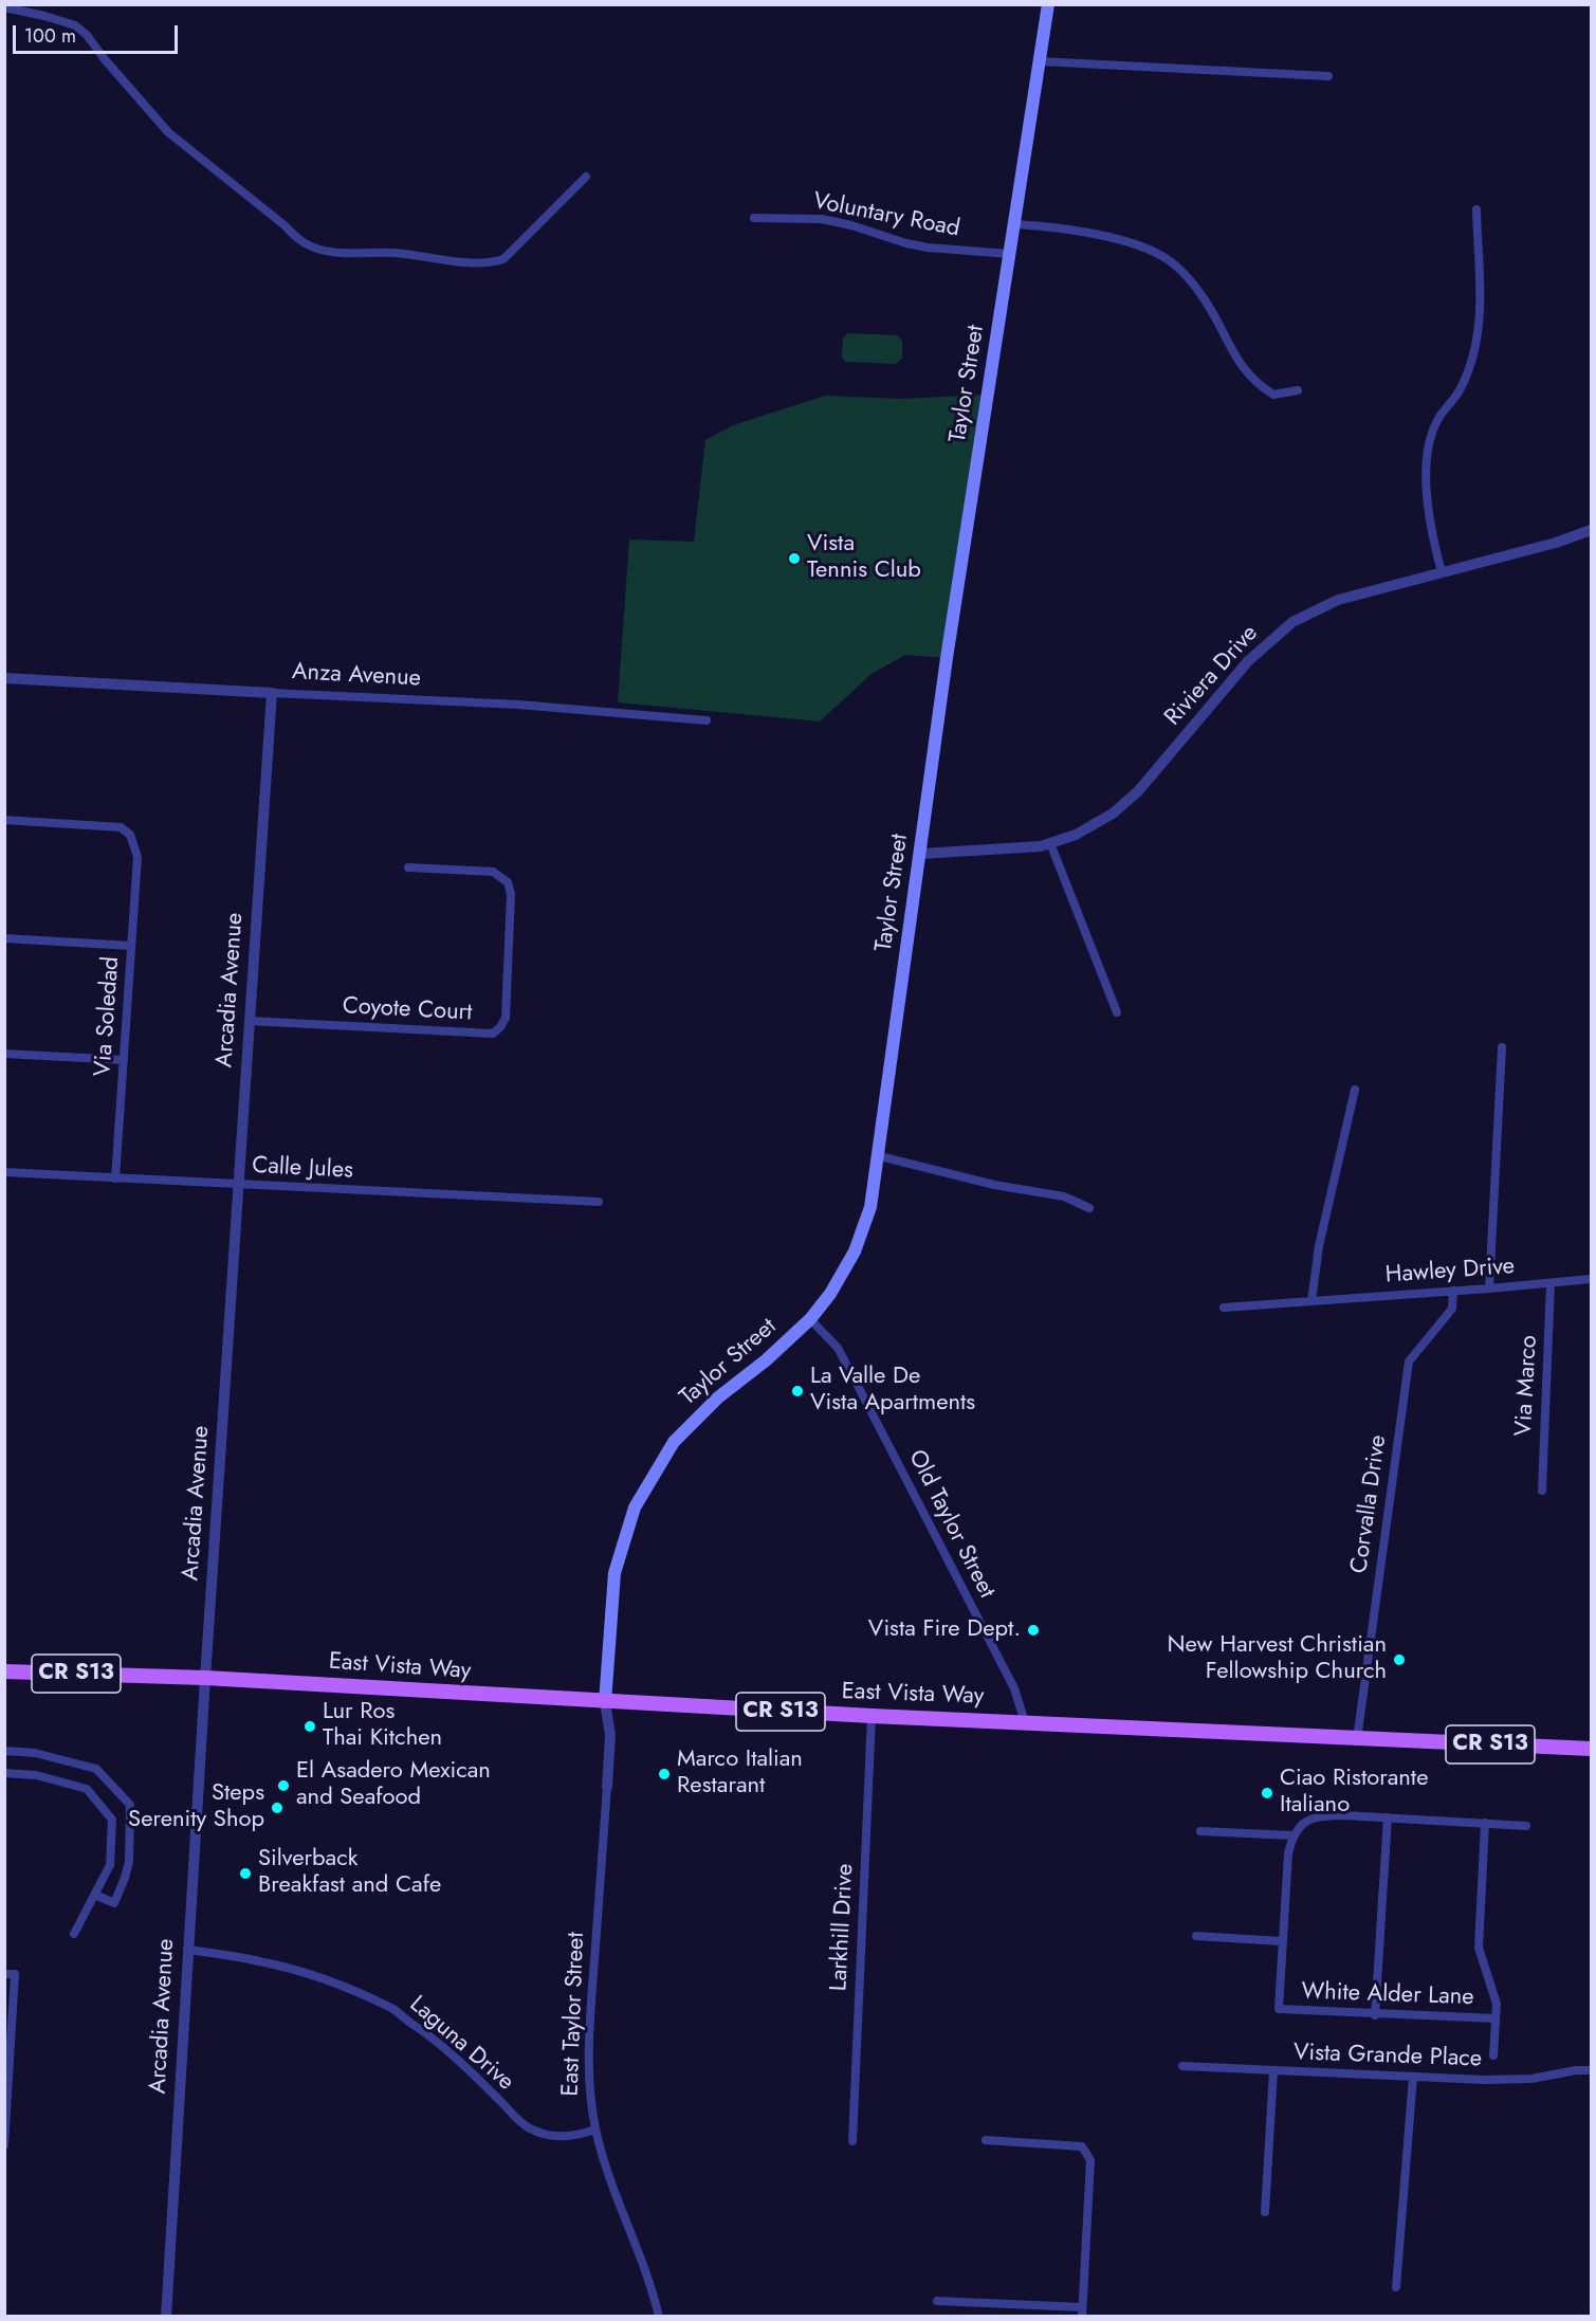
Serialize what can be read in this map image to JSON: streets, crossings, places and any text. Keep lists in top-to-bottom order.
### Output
{
  "streets": {
    "main road": ["Taylor Street", "East Vista Way", "CR S13"],
    "street": [
      "Voluntary Road",
      "Anza Avenue",
      "Riviera Drive",
      "Arcadia Avenue",
      "Coyote Court",
      "Via Soledad",
      "Calle Jules",
      "Hawley Drive",
      "Via Marco",
      "Corvalla Drive",
      "Old Taylor Street",
      "Larkhill Drive",
      "White Alder Lane",
      "East Taylor Street",
      "Laguna Drive",
      "Vista Grande Place"
    ]
  },
  "crossings": [
    ["Voluntary Road", "Taylor Street"],
    ["Taylor Street", "Riviera Drive"],
    ["Taylor Street", "Old Taylor Street"],
    ["Taylor Street", "East Vista Way"],
    ["Taylor Street", "East Taylor Street"],
    ["Anza Avenue", "Arcadia Avenue"],
    ["Arcadia Avenue", "Coyote Court"],
    ["Arcadia Avenue", "Calle Jules"],
    ["Arcadia Avenue", "East Vista Way"],
    ["Arcadia Avenue", "Laguna Drive"],
    ["Via Soledad", "Calle Jules"],
    ["Hawley Drive", "Via Marco"],
    ["Hawley Drive", "Corvalla Drive"],
    ["Corvalla Drive", "East Vista Way"],
    ["Old Taylor Street", "East Vista Way"],
    ["East Vista Way", "Larkhill Drive"],
    ["East Vista Way", "East Taylor Street"],
    ["East Taylor Street", "Laguna Drive"]
  ],
  "places": [
    "Vista Tennis Club",
    "La Valle De Vista Apartments",
    "Vista Fire Dept.",
    "New Harvest Christian Fellowship Church",
    "Lur Ros Thai Kitchen",
    "Marco Italian Restarant",
    "El Asadero Mexican and Seafood",
    "Ciao Ristorante Italiano",
    "Steps Serenity Shop",
    "Silverback Breakfast and Cafe"
  ],
  "scale_bar": "100 m"
}
